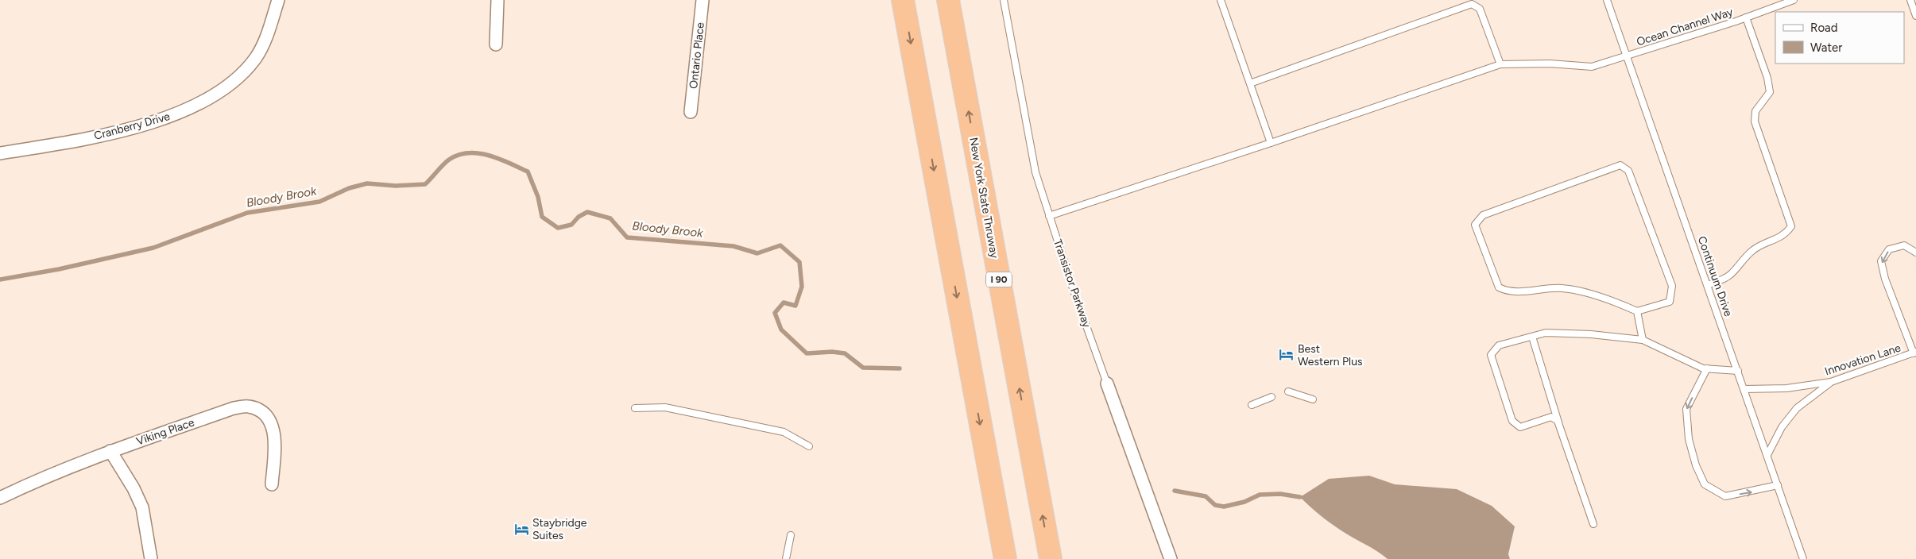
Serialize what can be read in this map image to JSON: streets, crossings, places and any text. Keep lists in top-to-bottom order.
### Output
{
  "streets": {
    "highway": ["New York State Thruway", "I 90"],
    "street": [
      "Ontario Place",
      "Cranberry Drive",
      "Transistor Parkway",
      "Viking Place"
    ],
    "lane": ["Ocean Channel Way", "Continuum Drive", "Innovation Lane"]
  },
  "crossings": [
    ["Ocean Channel Way", "Continuum Drive"],
    ["Ocean Channel Way", "Transistor Parkway"],
    ["Continuum Drive", "Innovation Lane"]
  ],
  "water": ["Bloody Brook"],
  "places": {
    "hotel": ["Best Western Plus", "Staybridge Suites"]
  },
  "legend": ["Road", "Water"]
}
